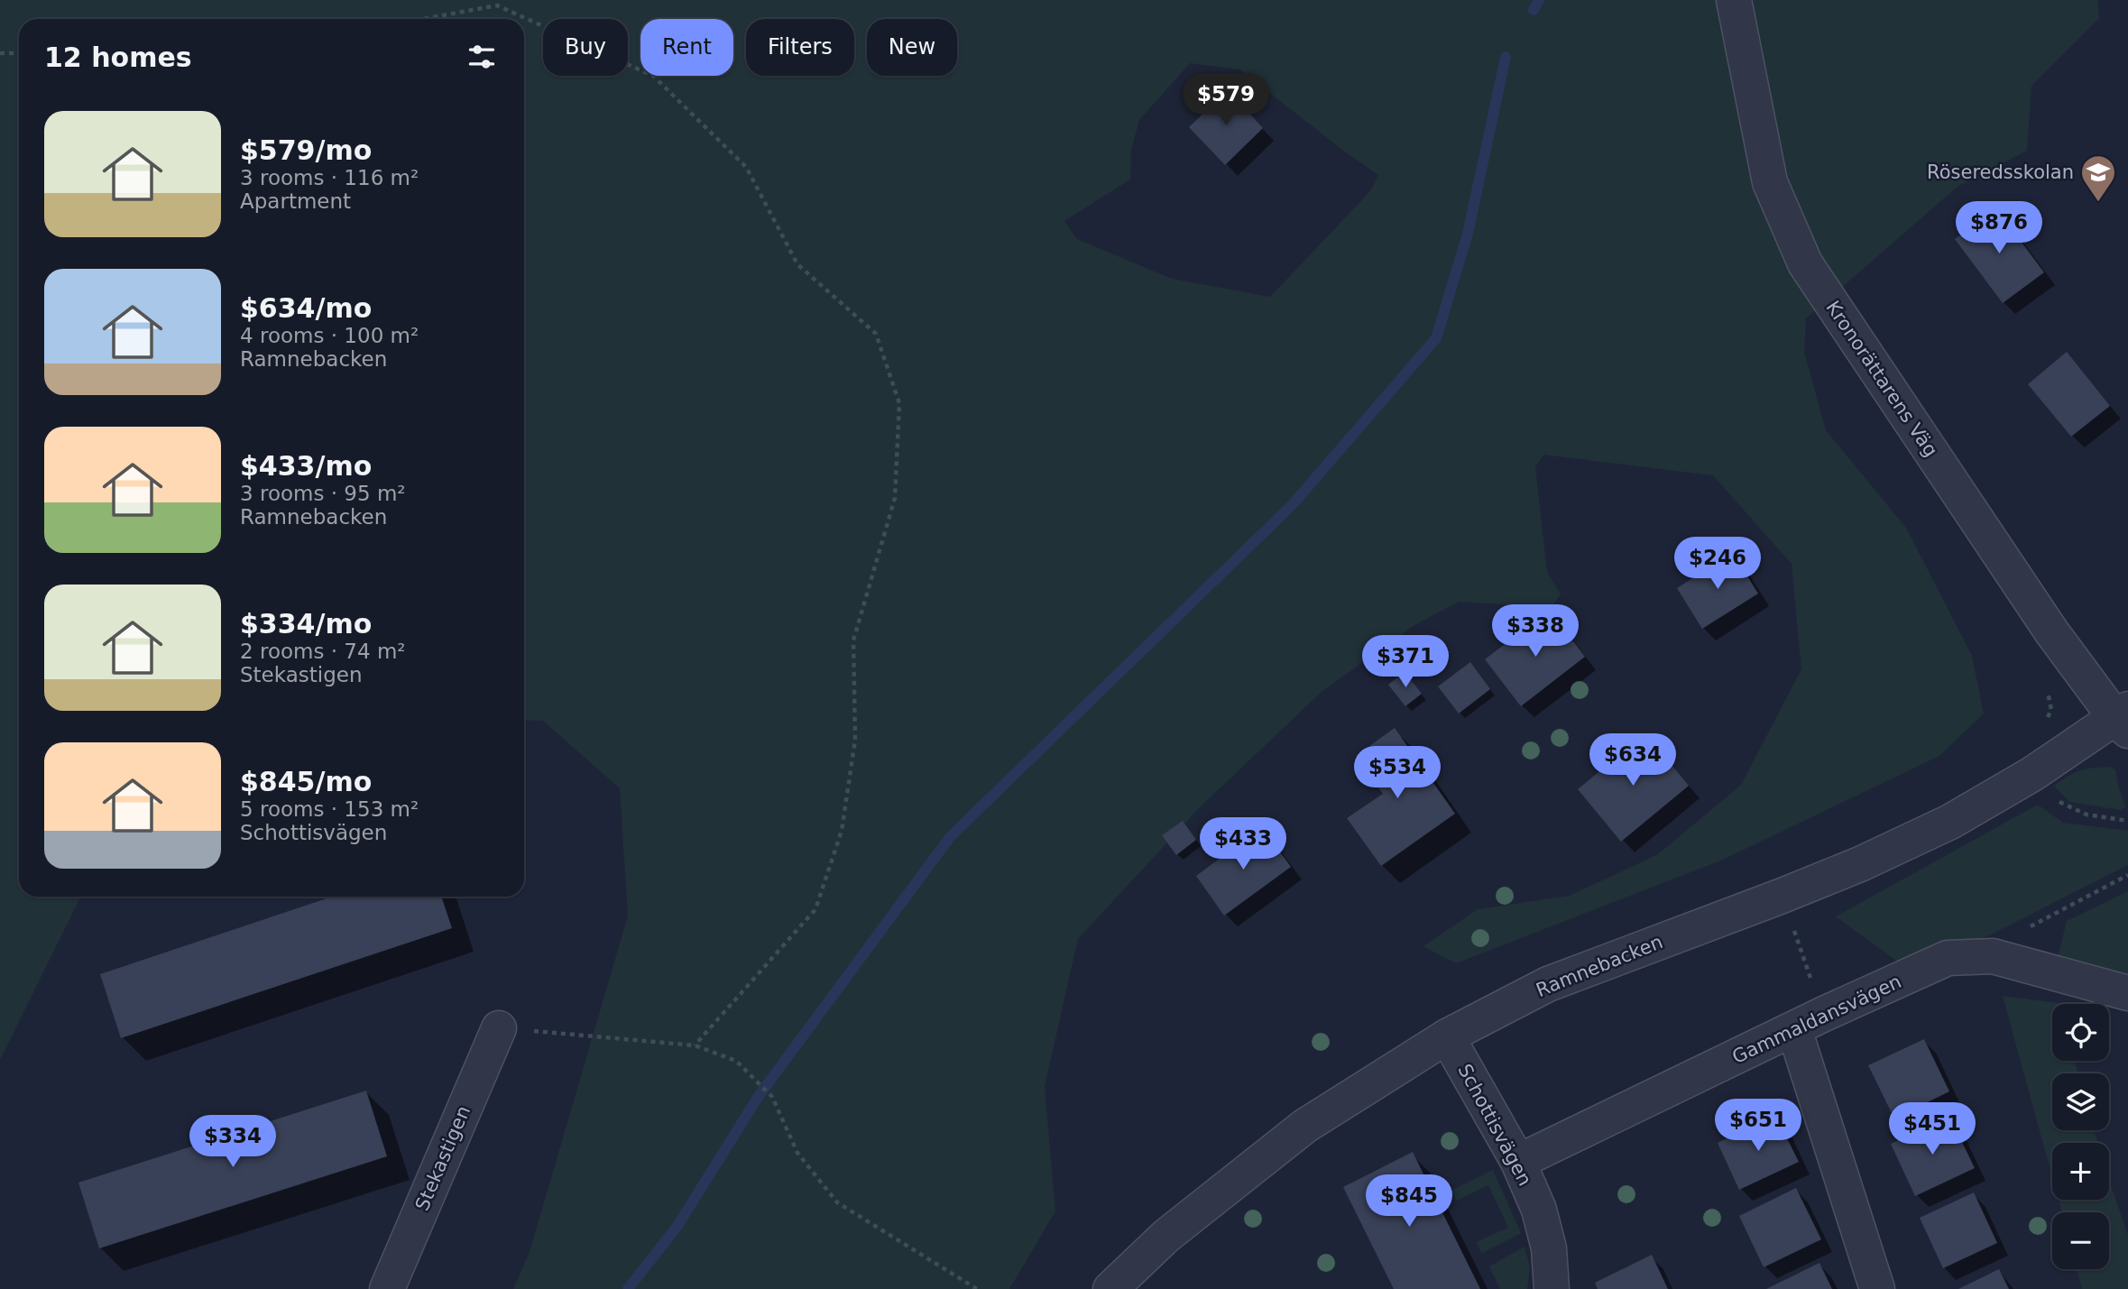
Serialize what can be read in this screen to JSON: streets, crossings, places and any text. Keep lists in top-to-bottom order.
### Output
{
  "streets": {
    "street": [
      "Kronorättarens Väg",
      "Ramnebacken",
      "Gammaldansvägen",
      "Schottisvägen",
      "Stekastigen"
    ]
  },
  "crossings": [
    ["Kronorättarens Väg", "Ramnebacken"],
    ["Ramnebacken", "Schottisvägen"],
    ["Gammaldansvägen", "Schottisvägen"]
  ],
  "places": {
    "school or university": ["Röseredsskolan"]
  },
  "page": {
    "chip": [
      "Buy",
      "Rent",
      "Filters",
      "New"
    ],
    "heading": "12 homes",
    "price": [
      "$579",
      "$876",
      "$246",
      "$338",
      "$371",
      "$634",
      "$534",
      "$433",
      "$651",
      "$451",
      "$334",
      "$845"
    ],
    "list": [
      {
        "name": "$579/mo",
        "note": "3 rooms · 116 m² · Apartment"
      },
      {
        "name": "$634/mo",
        "note": "4 rooms · 100 m² · Ramnebacken"
      },
      {
        "name": "$433/mo",
        "note": "3 rooms · 95 m² · Ramnebacken"
      },
      {
        "name": "$334/mo",
        "note": "2 rooms · 74 m² · Stekastigen"
      },
      {
        "name": "$845/mo",
        "note": "5 rooms · 153 m² · Schottisvägen"
      }
    ],
    "map_buttons": ["+", "−"]
  }
}
